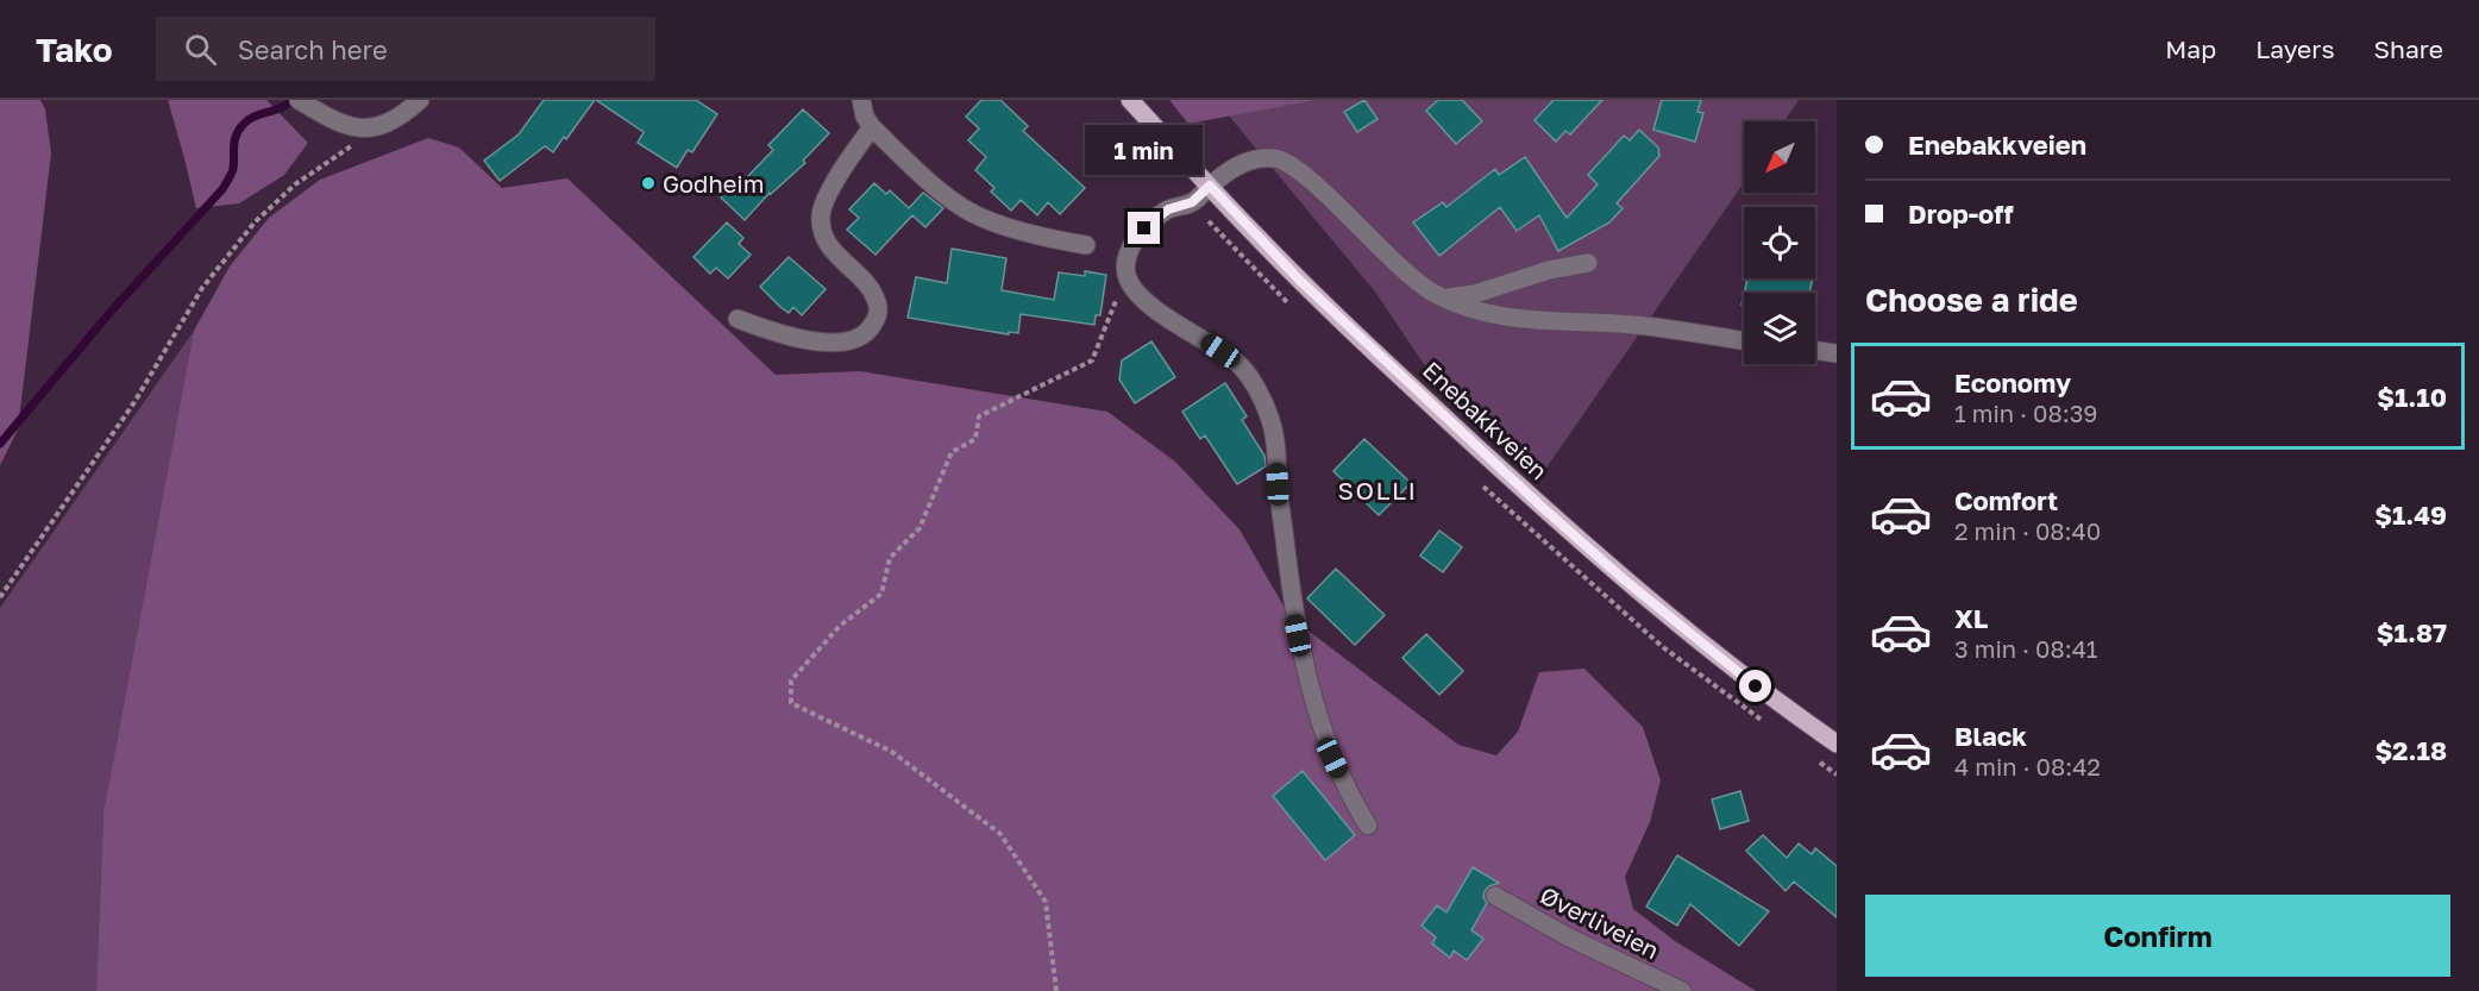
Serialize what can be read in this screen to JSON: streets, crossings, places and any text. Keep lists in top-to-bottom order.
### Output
{
  "streets": {
    "main road": ["Enebakkveien"],
    "street": ["Øverliveien"]
  },
  "districts": ["SOLLI"],
  "places": ["Godheim"],
  "north": "bottom left",
  "page": {
    "header": "Tako",
    "search": "Search here",
    "nav": ["Map", "Layers", "Share"],
    "banner": ["Enebakkveien", "Drop-off"],
    "bubble": "1 min",
    "heading": "Choose a ride",
    "list": [
      {
        "name": "Economy",
        "note": "1 min · 08:39",
        "value": "$1.10"
      },
      {
        "name": "Comfort",
        "note": "2 min · 08:40",
        "value": "$1.49"
      },
      {
        "name": "XL",
        "note": "3 min · 08:41",
        "value": "$1.87"
      },
      {
        "name": "Black",
        "note": "4 min · 08:42",
        "value": "$2.18"
      }
    ],
    "buttons": "Confirm"
  }
}
